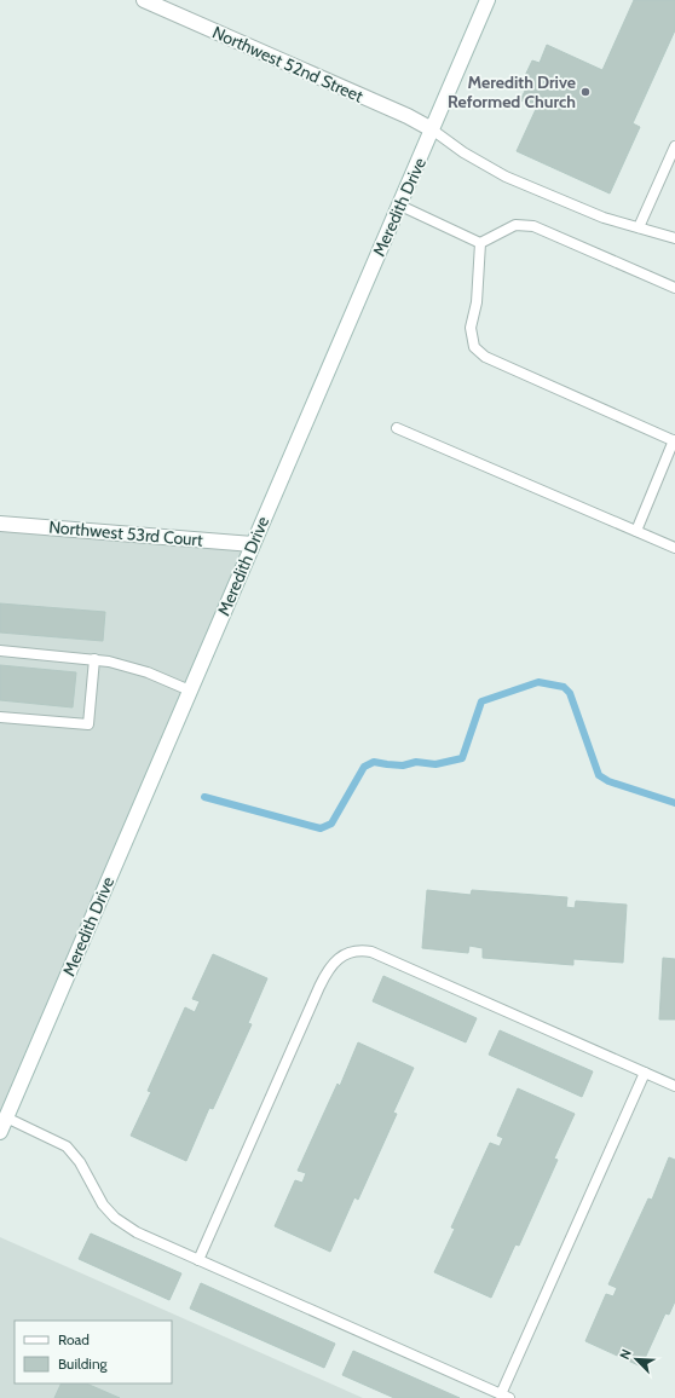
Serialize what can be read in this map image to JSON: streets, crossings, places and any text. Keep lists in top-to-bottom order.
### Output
{
  "streets": {
    "main road": ["Northwest 52nd Street", "Meredith Drive", "Northwest 53rd Court"]
  },
  "crossings": [
    ["Northwest 52nd Street", "Meredith Drive"],
    ["Meredith Drive", "Northwest 53rd Court"]
  ],
  "places": ["Meredith Drive Reformed Church"],
  "legend": ["Road", "Building"],
  "north": "top left"
}
